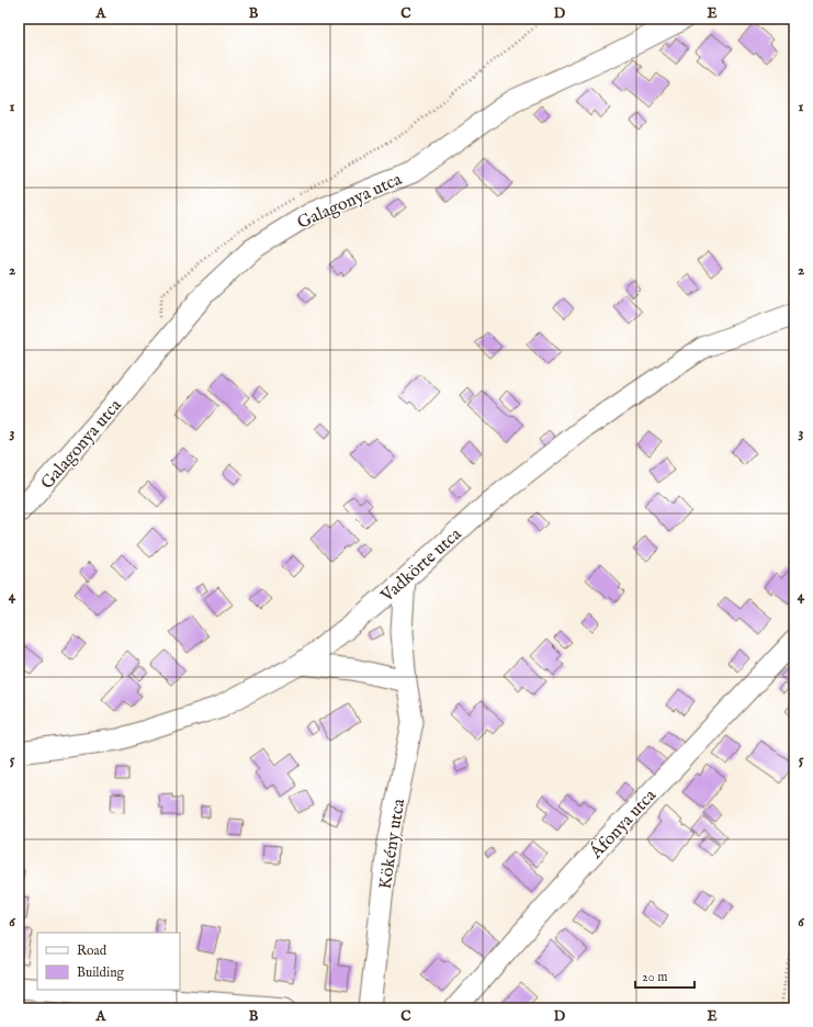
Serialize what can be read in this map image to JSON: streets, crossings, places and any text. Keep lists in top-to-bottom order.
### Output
{
  "streets": {
    "street": [
      "Galagonya utca",
      "Vadkörte utca",
      "Áfonya utca",
      "Kökény utca"
    ]
  },
  "crossings": [
    ["Vadkörte utca", "Kökény utca"]
  ],
  "legend": ["Road", "Building"],
  "scale_bar": "20 m",
  "grid": {
    "columns": [
      "A",
      "B",
      "C",
      "D",
      "E"
    ],
    "rows": [
      "1",
      "2",
      "3",
      "4",
      "5",
      "6"
    ]
  }
}
